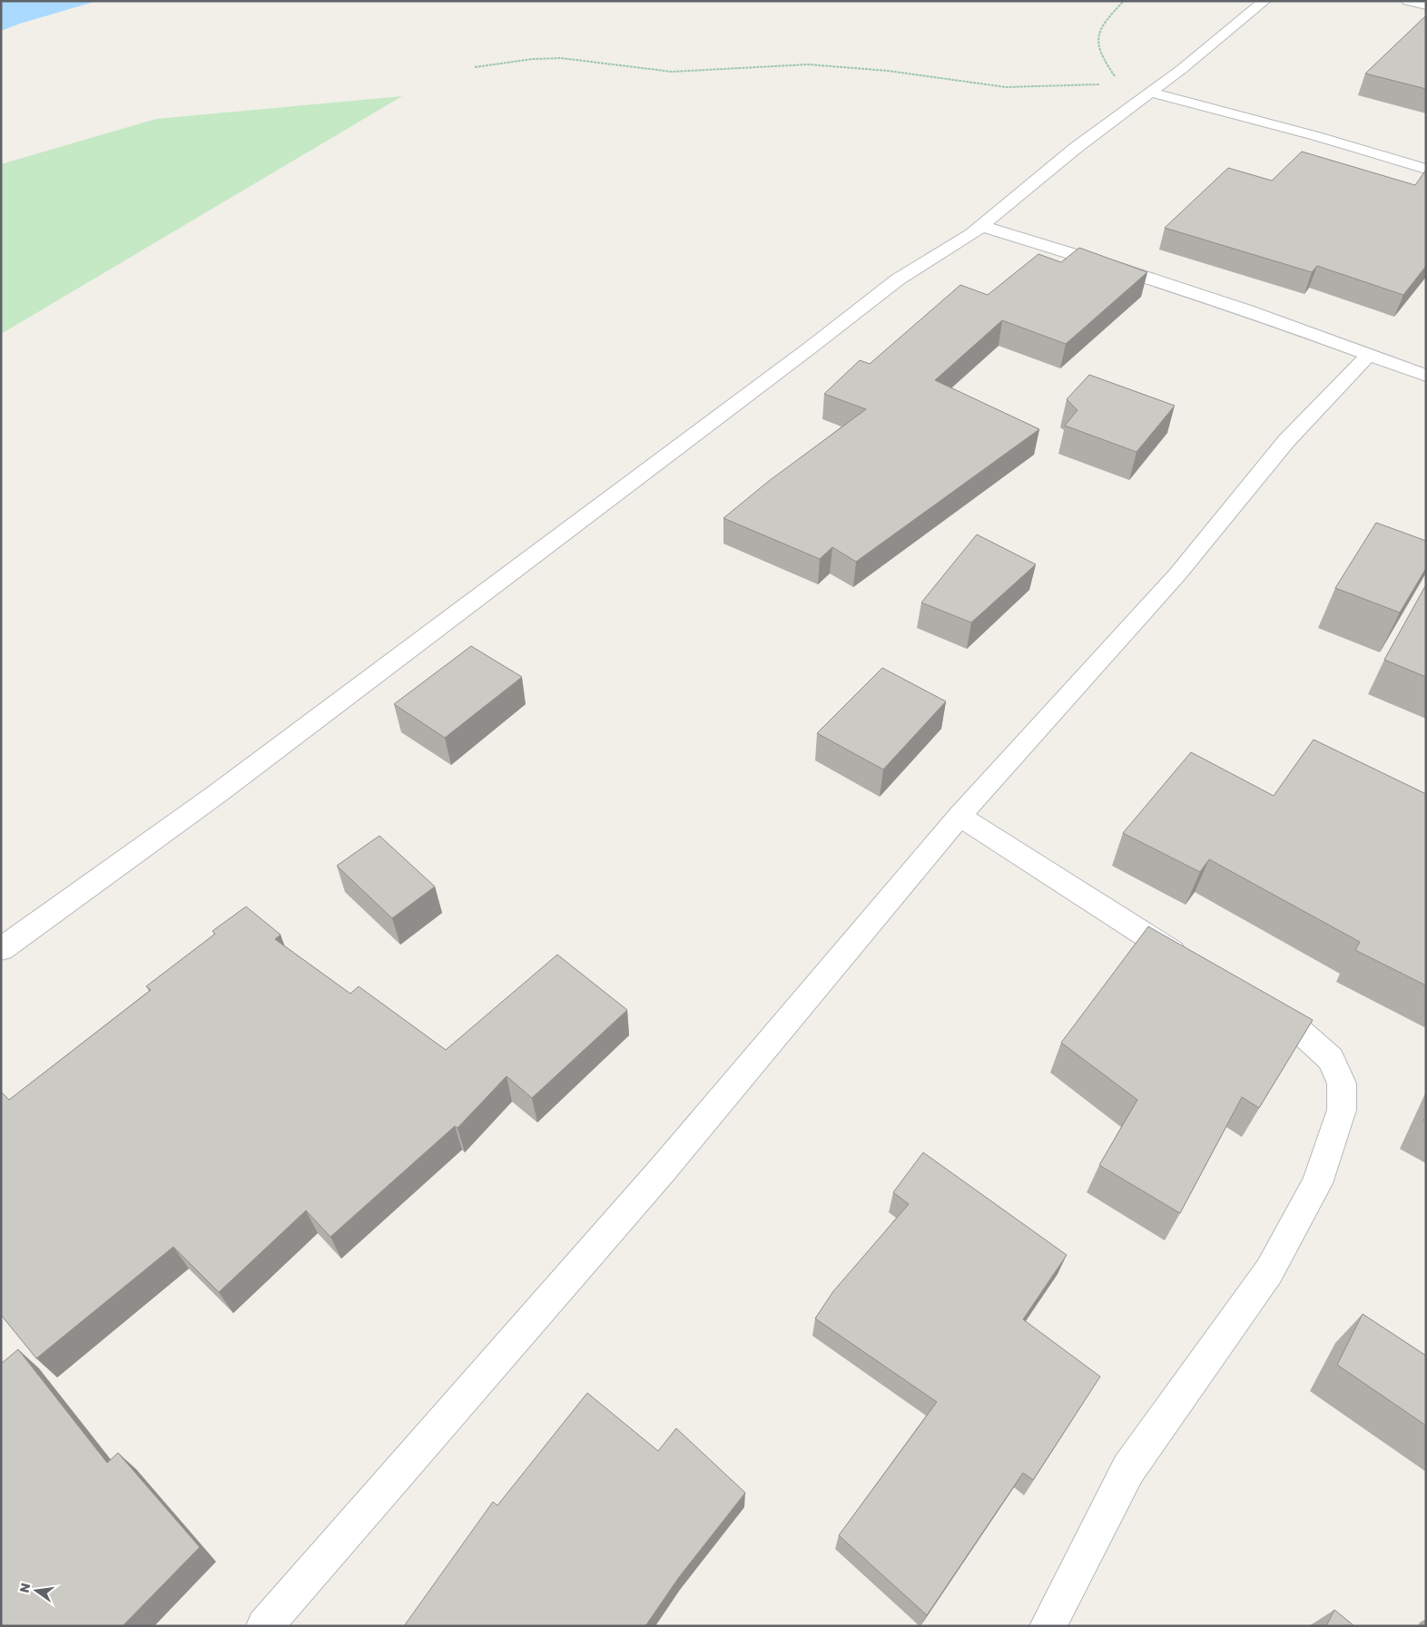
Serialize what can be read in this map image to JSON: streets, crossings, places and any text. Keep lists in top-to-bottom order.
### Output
{
  "north": "left"
}
